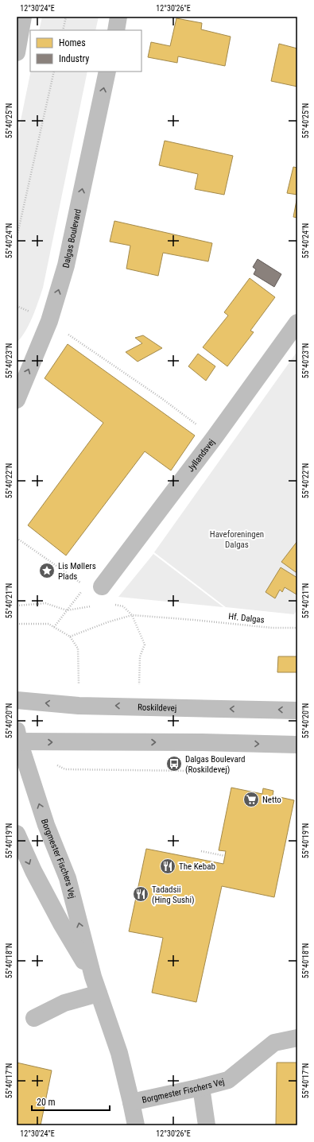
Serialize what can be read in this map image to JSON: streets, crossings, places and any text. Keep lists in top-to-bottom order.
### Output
{
  "streets": {
    "street": [
      "Dalgas Boulevard",
      "Jyllandsvej",
      "Roskildevej",
      "Borgmester Fischers Vej"
    ],
    "path": ["Hf. Dalgas"]
  },
  "one_way": ["Dalgas Boulevard"],
  "parks": ["Haveforeningen Dalgas"],
  "places": {
    "place": ["Lis Møllers Plads"],
    "bus stop": ["Dalgas Boulevard (Roskildevej)"],
    "supermarket": ["Netto"],
    "restaurant": ["The Kebab", "Tadadsii (Hing Sushi)"]
  },
  "legend": ["Homes", "Industry"],
  "scale_bar": "20 m",
  "coordinates": [
    "12°30'24\"E",
    "12°30'26\"E",
    "55°40'25\"N",
    "55°40'24\"N",
    "55°40'23\"N",
    "55°40'22\"N",
    "55°40'21\"N",
    "55°40'20\"N",
    "55°40'19\"N",
    "55°40'18\"N",
    "55°40'17\"N"
  ]
}
